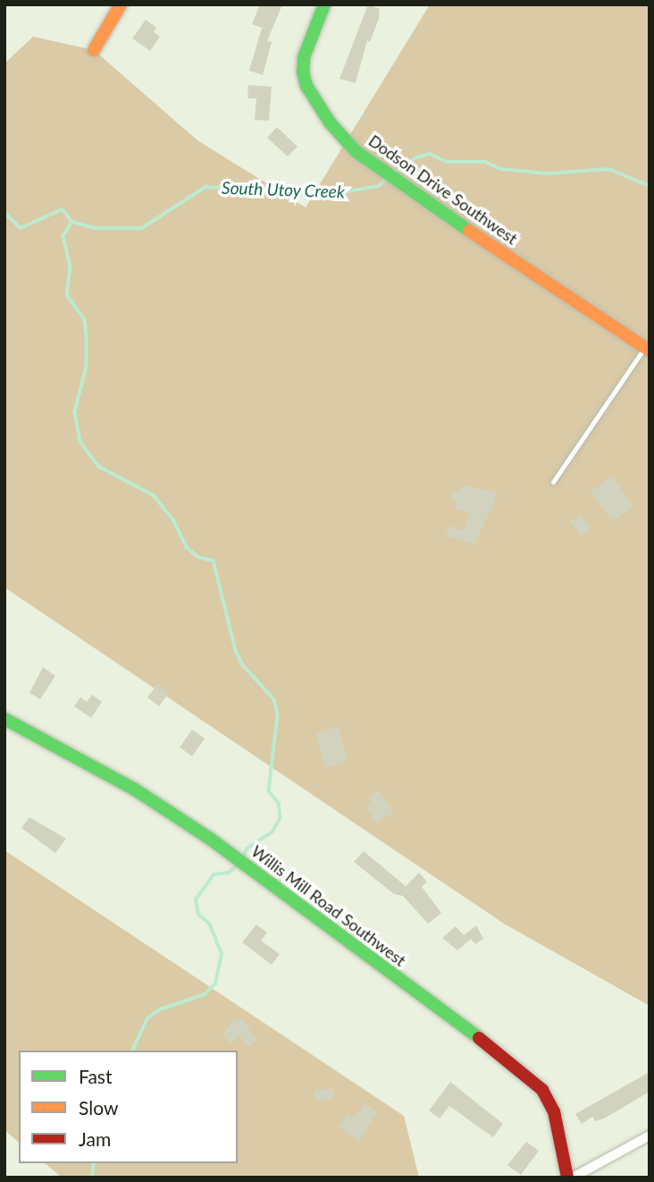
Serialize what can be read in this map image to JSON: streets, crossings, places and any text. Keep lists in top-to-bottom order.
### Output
{
  "streets": {
    "street": ["Dodson Drive Southwest", "Willis Mill Road Southwest"]
  },
  "water": ["South Utoy Creek"],
  "legend": ["Fast", "Slow", "Jam"]
}
